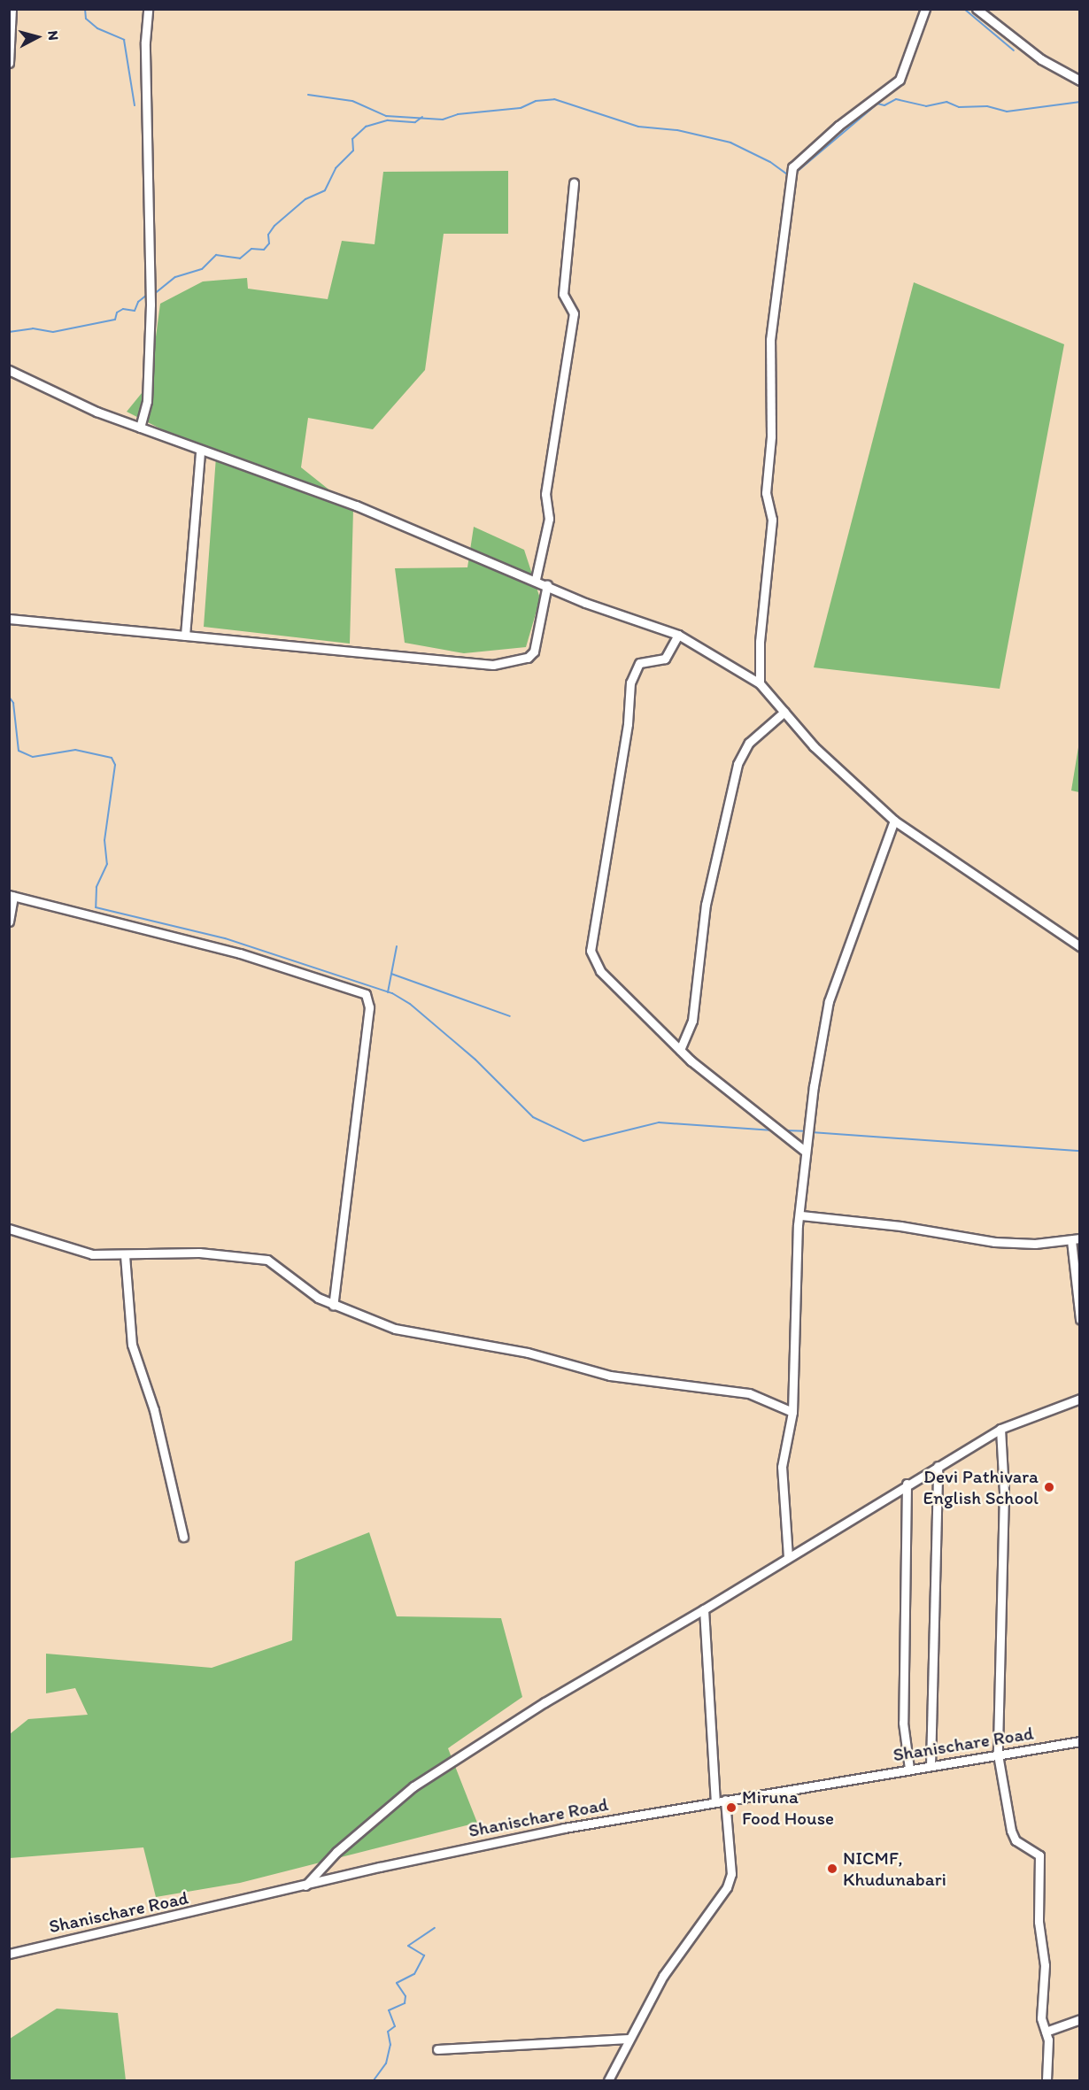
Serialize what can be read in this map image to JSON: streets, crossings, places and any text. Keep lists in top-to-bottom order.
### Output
{
  "streets": {
    "street": ["Shanischare Road"]
  },
  "places": ["Devi Pathivara English School", "Miruna Food House", "NICMF, Khudunabari"],
  "north": "right"
}
